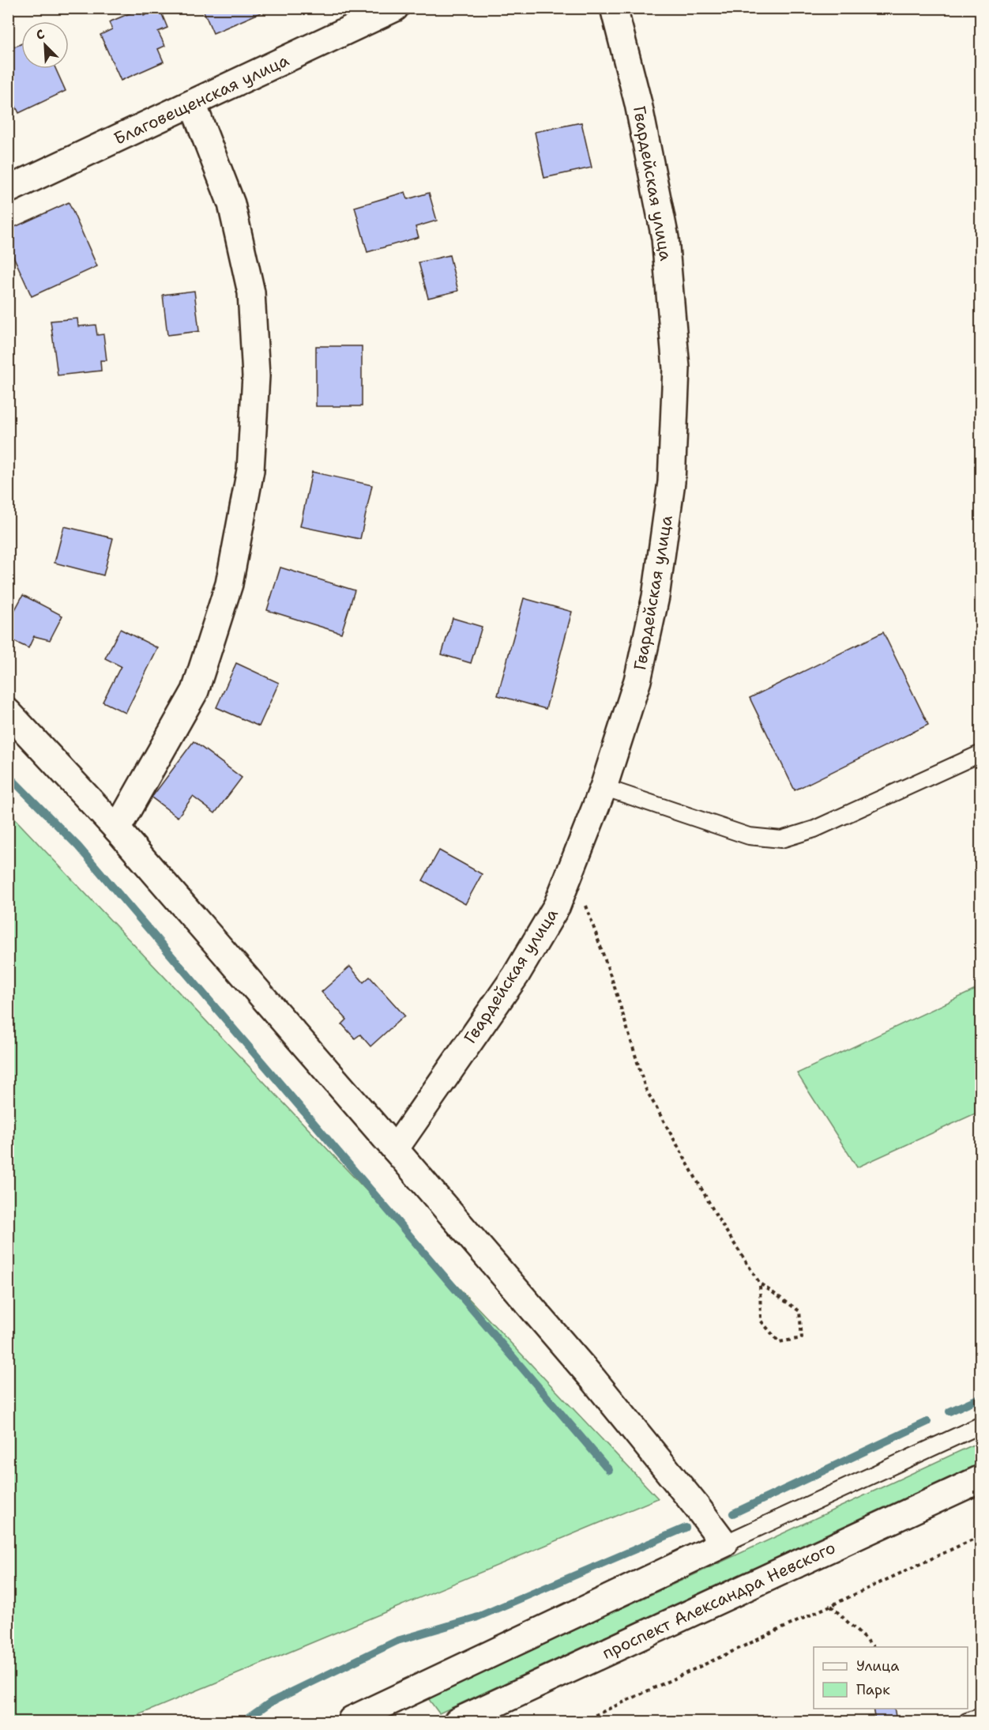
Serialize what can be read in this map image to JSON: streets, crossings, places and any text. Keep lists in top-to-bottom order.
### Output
{
  "streets": {
    "street": ["Благовещенская улица", "Гвардейская улица", "проспект Александра Невского"]
  },
  "legend": ["Улица", "Парк"],
  "north": "top left"
}
